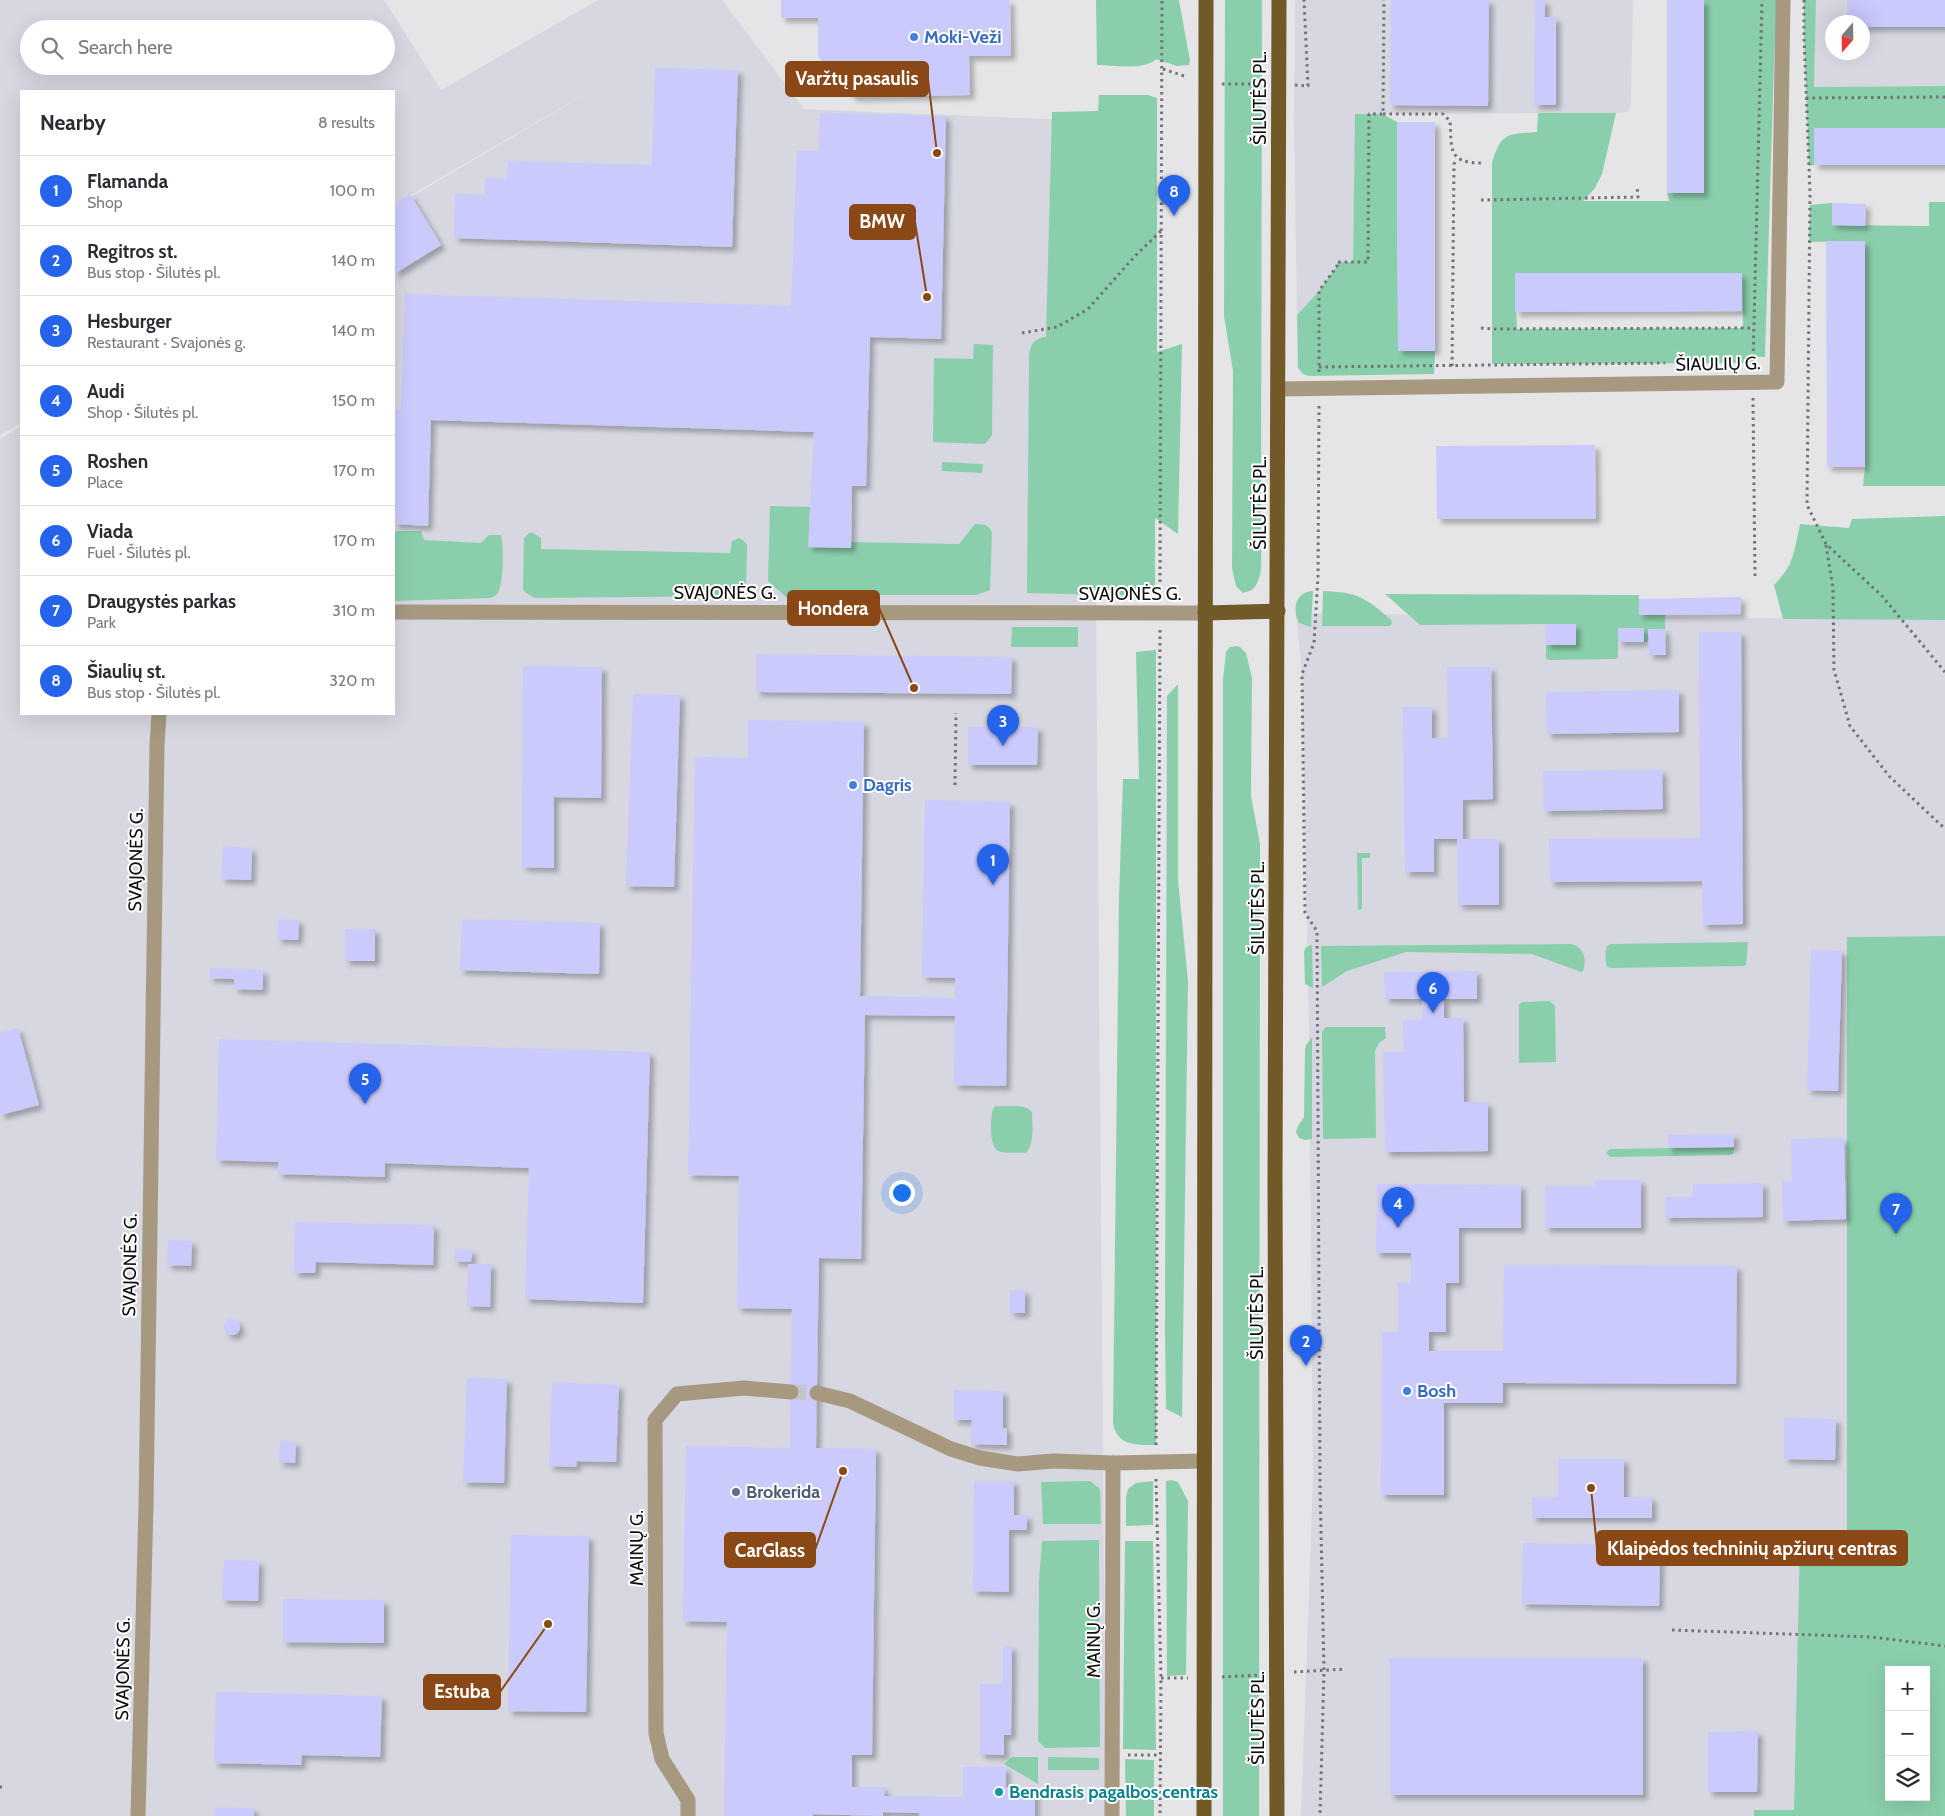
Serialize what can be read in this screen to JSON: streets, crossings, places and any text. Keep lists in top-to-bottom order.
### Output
{
  "streets": {
    "main road": ["ŠILUTĖS PL."],
    "street": ["ŠIAULIŲ G.", "SVAJONĖS G.", "MAINŲ G."]
  },
  "crossings": [
    ["ŠILUTĖS PL.", "ŠIAULIŲ G."]
  ],
  "places": [
    "Moki-Veži",
    "Varžtų pasaulis",
    "BMW",
    "Hondera",
    "Dagris",
    "Bosh",
    "CarGlass",
    "Klaipėdos techninių apžiurų centras",
    "Brokerida",
    "Estuba",
    "Bendrasis pagalbos centras"
  ],
  "north": "bottom",
  "page": {
    "search": "Search here",
    "heading": ["Nearby", "8 results"],
    "list": [
      {
        "mark": "1",
        "name": "Flamanda",
        "note": "Shop",
        "value": "100 m"
      },
      {
        "mark": "2",
        "name": "Regitros st.",
        "note": "Bus stop · Šilutės pl.",
        "value": "140 m"
      },
      {
        "mark": "3",
        "name": "Hesburger",
        "note": "Restaurant · Svajonės g.",
        "value": "140 m"
      },
      {
        "mark": "4",
        "name": "Audi",
        "note": "Shop · Šilutės pl.",
        "value": "150 m"
      },
      {
        "mark": "5",
        "name": "Roshen",
        "note": "Place",
        "value": "170 m"
      },
      {
        "mark": "6",
        "name": "Viada",
        "note": "Fuel · Šilutės pl.",
        "value": "170 m"
      },
      {
        "mark": "7",
        "name": "Draugystės parkas",
        "note": "Park",
        "value": "310 m"
      },
      {
        "mark": "8",
        "name": "Šiaulių st.",
        "note": "Bus stop · Šilutės pl.",
        "value": "320 m"
      }
    ],
    "pins": [
      "8",
      "3",
      "1",
      "6",
      "5",
      "4",
      "7",
      "2"
    ],
    "map_buttons": ["+", "−"]
  }
}
